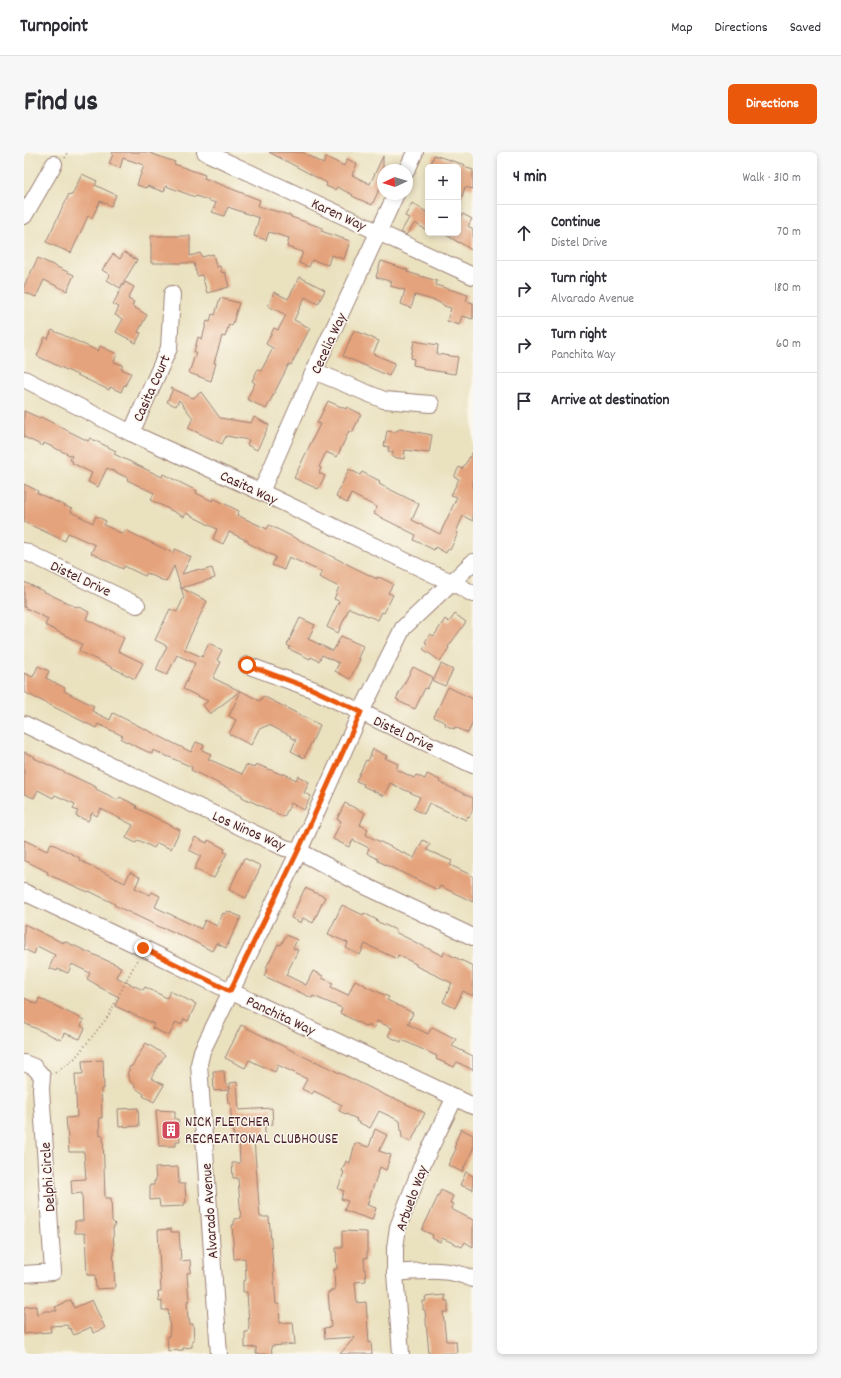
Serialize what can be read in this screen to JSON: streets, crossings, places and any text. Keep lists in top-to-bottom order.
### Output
{
  "streets": {
    "street": [
      "Karen Way",
      "Cecelia Way",
      "Casita Court",
      "Casita Way",
      "Distel Drive",
      "Los Ninos Way",
      "Panchita Way",
      "Delphi Circle",
      "Arbuelo Way",
      "Alvarado Avenue"
    ]
  },
  "crossings": [
    ["Karen Way", "Cecelia Way"],
    ["Cecelia Way", "Casita Way"],
    ["Casita Court", "Casita Way"],
    ["Casita Way", "Alvarado Avenue"],
    ["Distel Drive", "Alvarado Avenue"],
    ["Los Ninos Way", "Alvarado Avenue"],
    ["Panchita Way", "Arbuelo Way"],
    ["Panchita Way", "Alvarado Avenue"]
  ],
  "places": {
    "building": ["NICK FLETCHER RECREATIONAL CLUBHOUSE"]
  },
  "north": "left",
  "page": {
    "header": "Turnpoint",
    "nav": ["Map", "Directions", "Saved"],
    "title": "Find us",
    "buttons": "Directions",
    "heading": ["4 min", "Walk · 310 m"],
    "map_buttons": ["+", "−"],
    "list": [
      ["Continue", "Distel Drive", "70 m"],
      ["Turn right", "Alvarado Avenue", "180 m"],
      ["Turn right", "Panchita Way", "60 m"],
      "Arrive at destination"
    ]
  }
}
